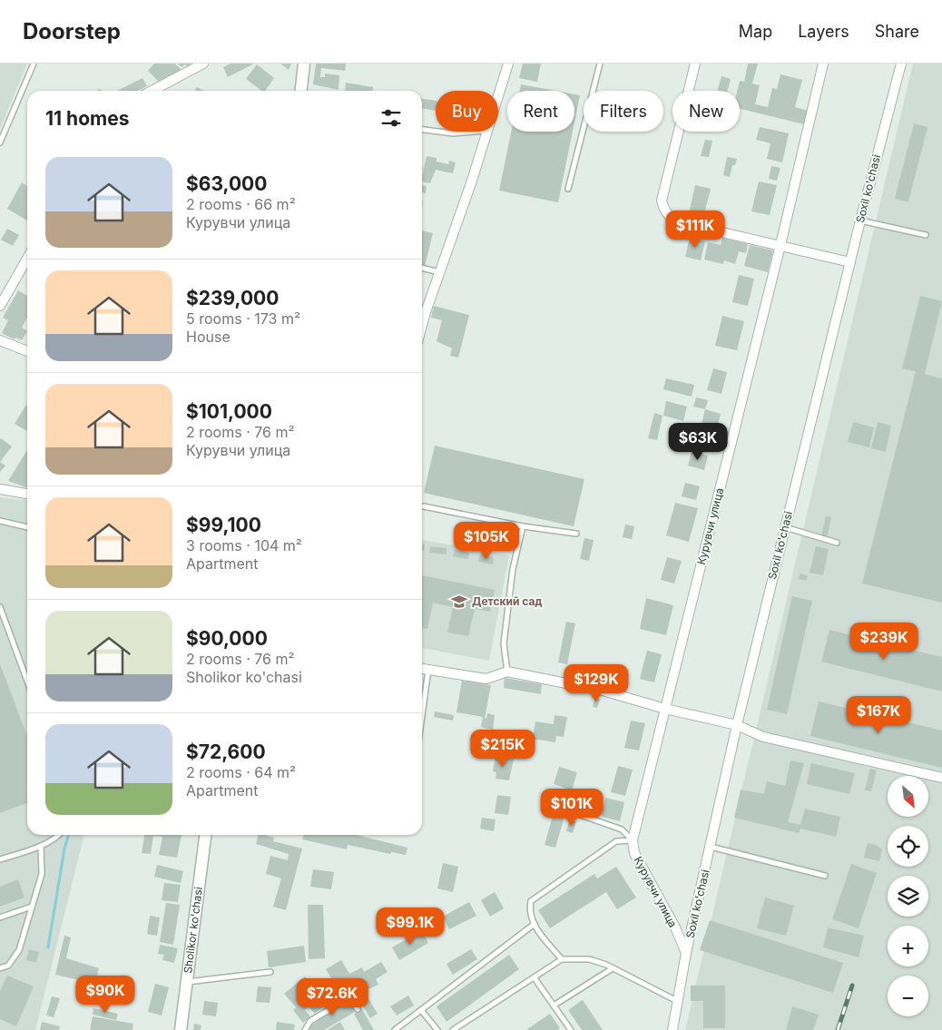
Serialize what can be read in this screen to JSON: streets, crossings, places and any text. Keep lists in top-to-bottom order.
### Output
{
  "streets": {
    "street": ["Soxil ko'chasi", "Курувчи улица", "Sholikor ko'chasi"]
  },
  "crossings": [
    ["Soxil ko'chasi", "Курувчи улица"]
  ],
  "places": {
    "school or university": ["Детский сад"]
  },
  "north": "bottom right",
  "page": {
    "header": "Doorstep",
    "nav": ["Map", "Layers", "Share"],
    "chip": [
      "Buy",
      "Rent",
      "Filters",
      "New"
    ],
    "heading": "11 homes",
    "list": [
      {
        "name": "$63,000",
        "note": "2 rooms · 66 m² · Курувчи улица"
      },
      {
        "name": "$239,000",
        "note": "5 rooms · 173 m² · House"
      },
      {
        "name": "$101,000",
        "note": "2 rooms · 76 m² · Курувчи улица"
      },
      {
        "name": "$99,100",
        "note": "3 rooms · 104 m² · Apartment"
      },
      {
        "name": "$90,000",
        "note": "2 rooms · 76 m² · Sholikor ko'chasi"
      },
      {
        "name": "$72,600",
        "note": "2 rooms · 64 m² · Apartment"
      }
    ],
    "price": [
      "$111K",
      "$63K",
      "$105K",
      "$239K",
      "$129K",
      "$167K",
      "$215K",
      "$101K",
      "$99.1K",
      "$90K",
      "$72.6K"
    ],
    "map_buttons": ["+", "−"]
  }
}
